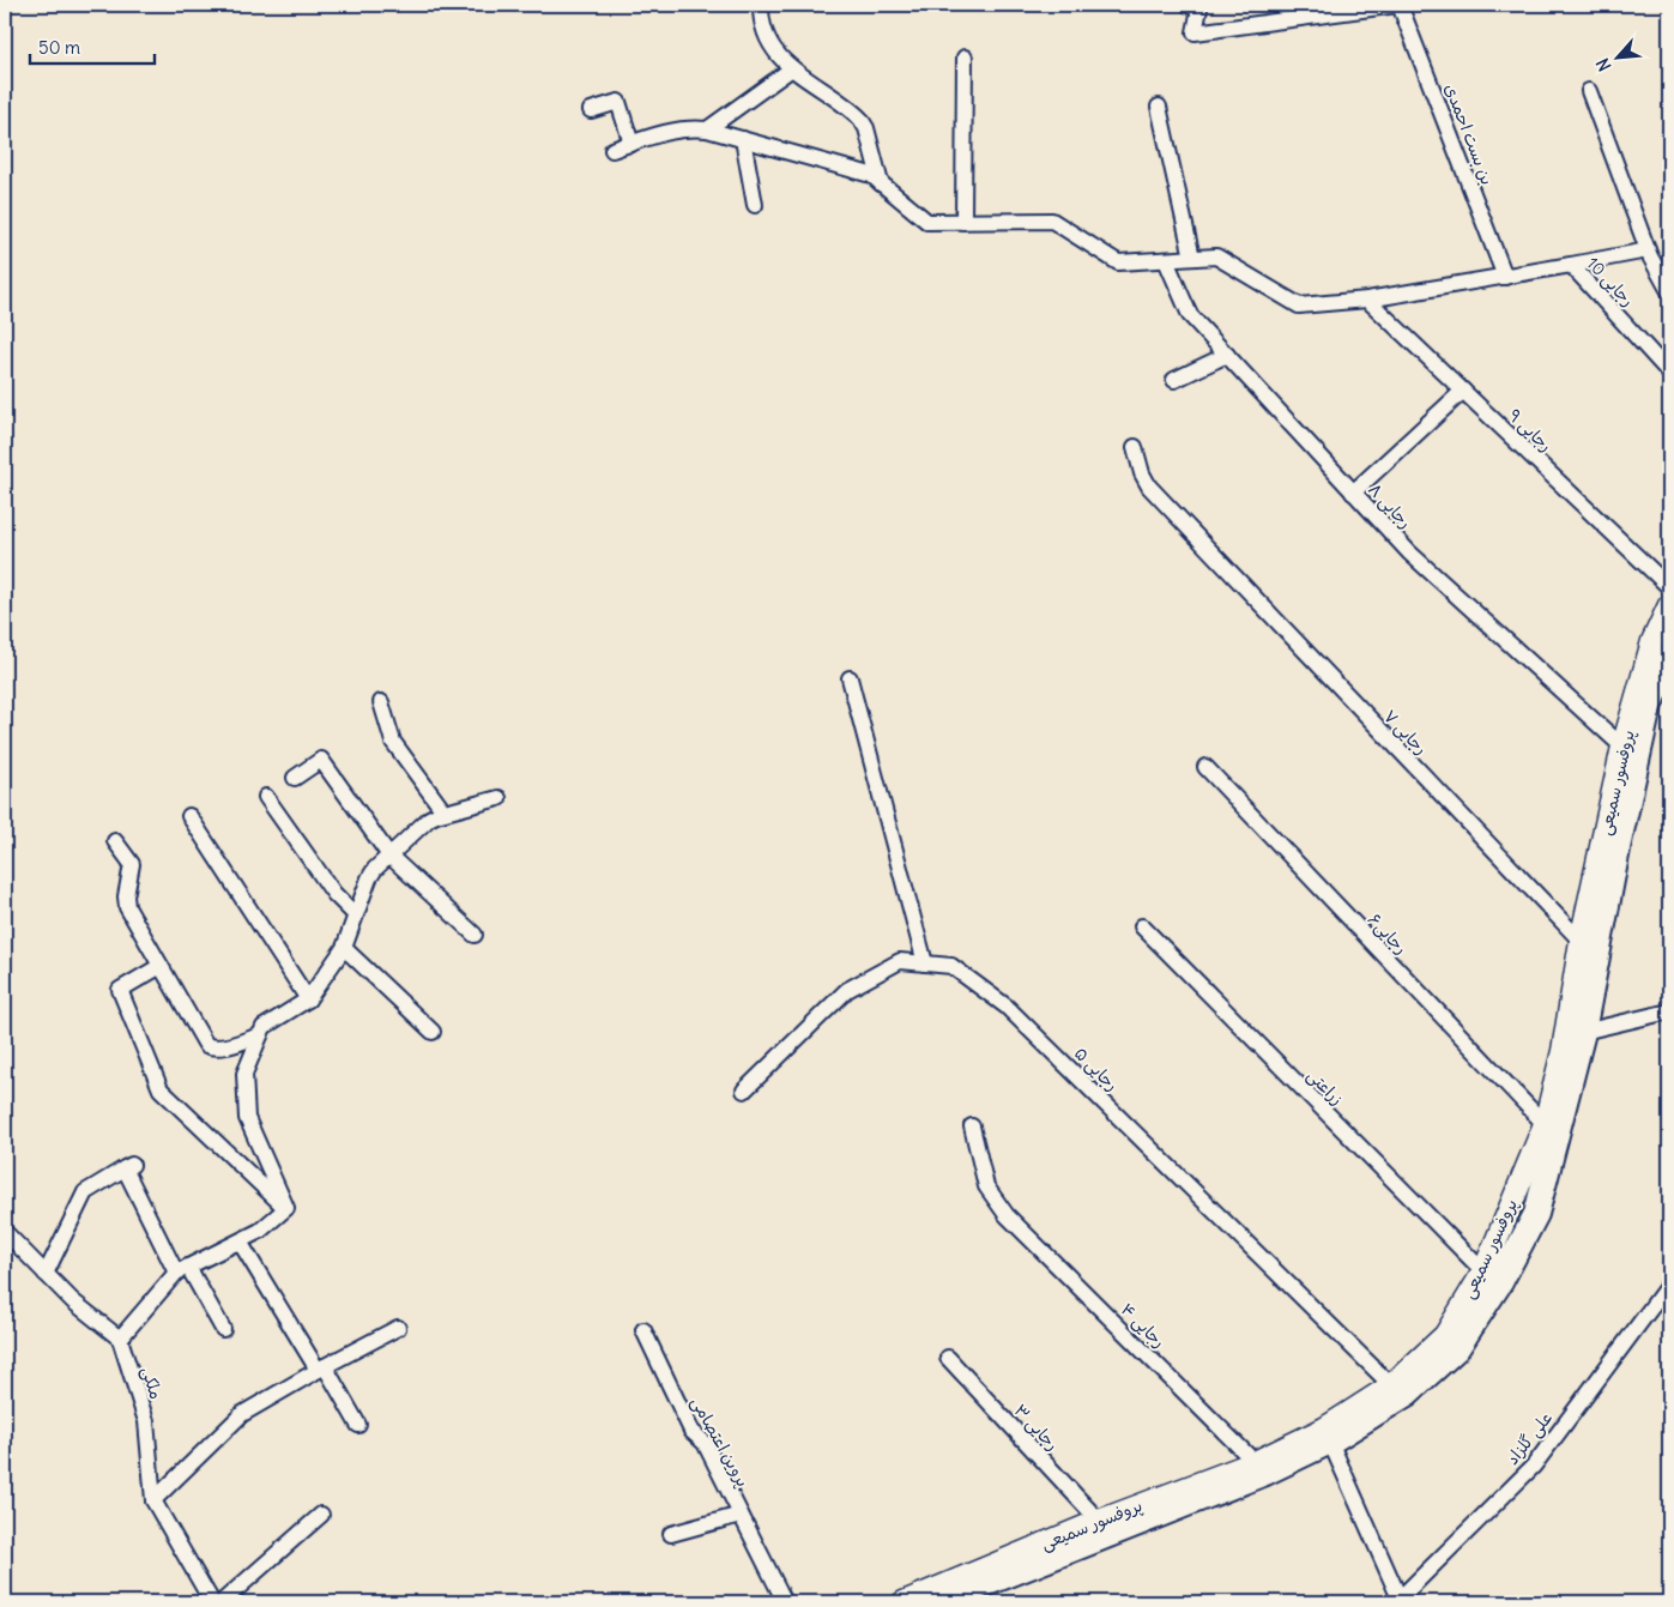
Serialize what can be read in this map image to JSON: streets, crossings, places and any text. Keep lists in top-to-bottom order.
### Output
{
  "streets": {
    "main road": ["پروفسور سمیعی"],
    "street": [
      "بن بست احمدی",
      "رجایی 10",
      "رجایی ۹",
      "رجایی ۸",
      "رجایی ۷",
      "رجایی۶",
      "رجایی ۵",
      "زراعتی",
      "رجایی ۴",
      "ملکی",
      "رجایی ۳",
      "علی گلزاد",
      "پروین اعتصامی"
    ]
  },
  "crossings": [
    ["بن بست احمدی", "رجایی 10"],
    ["رجایی 10", "رجایی ۹"],
    ["رجایی 10", "رجایی ۸"],
    ["رجایی ۸", "پروفسور سمیعی"],
    ["رجایی ۷", "پروفسور سمیعی"],
    ["پروفسور سمیعی", "رجایی۶"],
    ["پروفسور سمیعی", "رجایی ۵"],
    ["پروفسور سمیعی", "زراعتی"],
    ["پروفسور سمیعی", "رجایی ۴"],
    ["پروفسور سمیعی", "رجایی ۳"],
    ["پروفسور سمیعی", "علی گلزاد"]
  ],
  "scale_bar": "50 m",
  "north": "bottom left"
}
